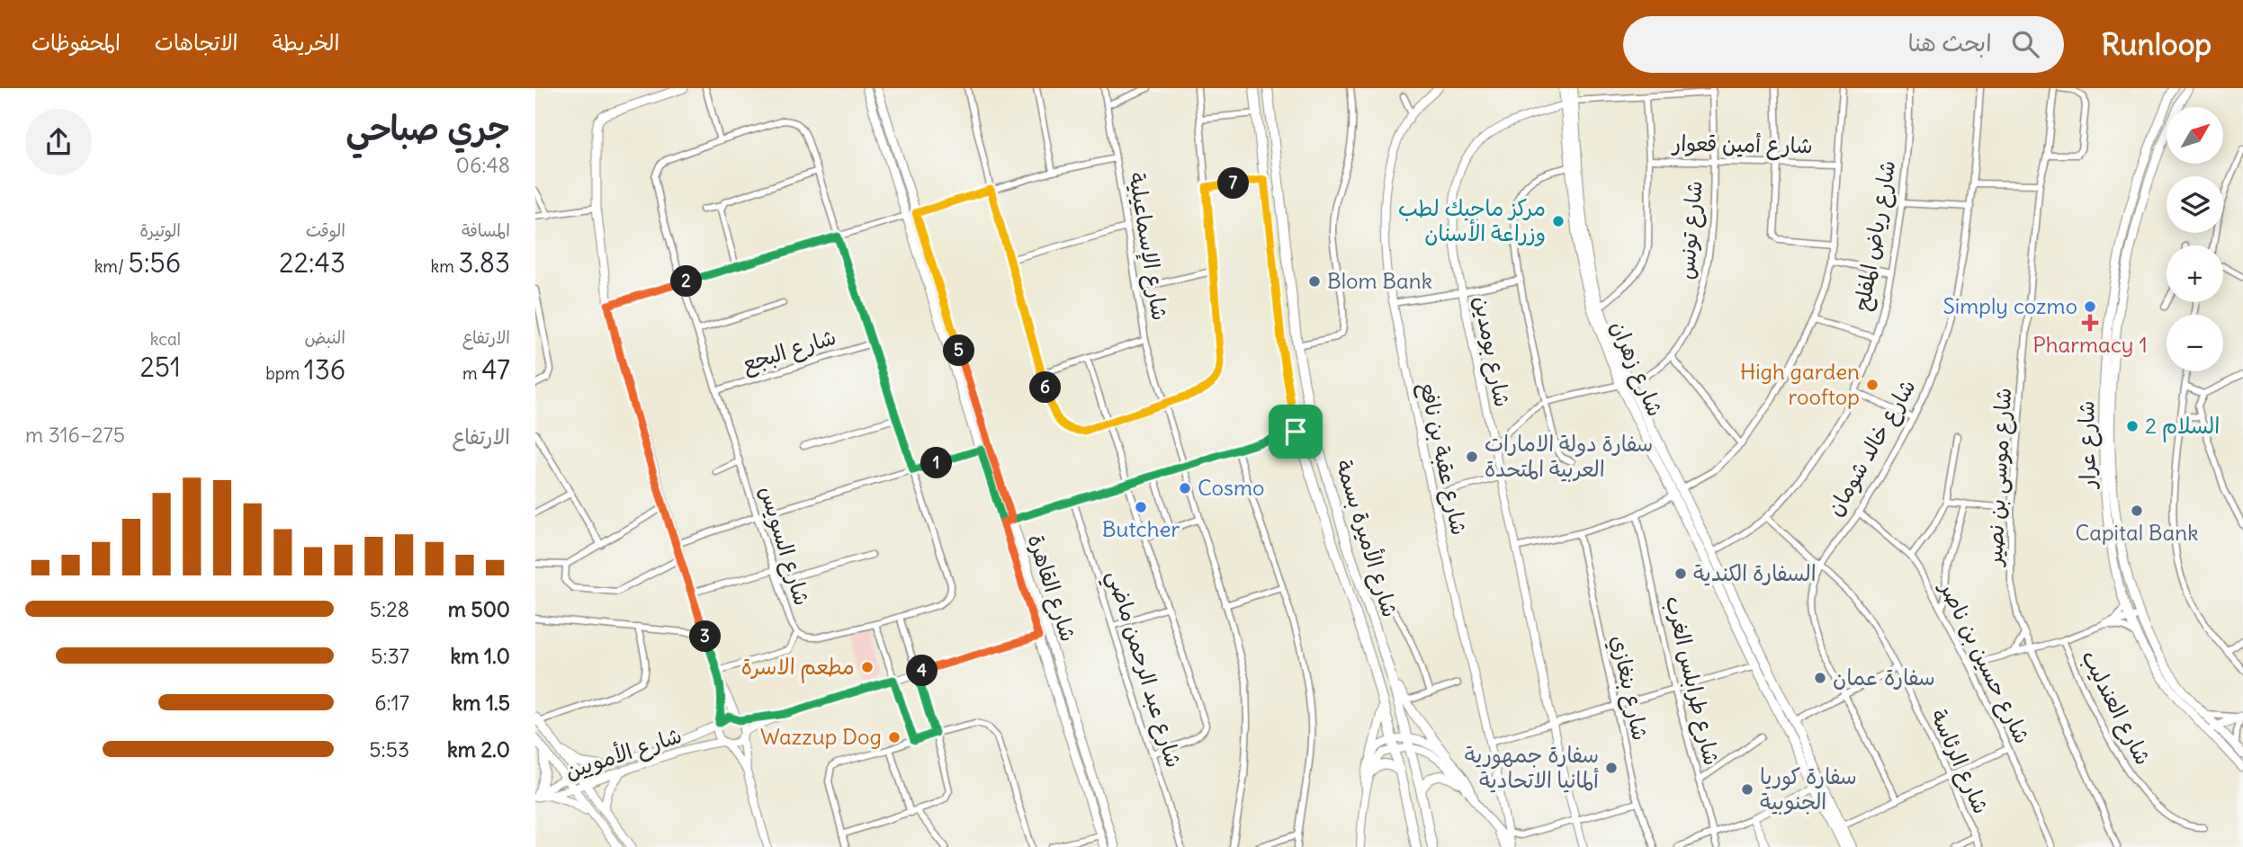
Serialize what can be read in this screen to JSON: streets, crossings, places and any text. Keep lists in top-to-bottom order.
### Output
{
  "streets": {
    "main road": [
      "شارع زهران",
      "شارع عرار",
      "شارع الأميرة بسمة",
      "شارع القاهرة"
    ],
    "street": [
      "شارع أمين قعوار",
      "شارع تونس",
      "شارع رياض المفلح",
      "شارع الإسماعيلية",
      "شارع البجع",
      "شارع بومدين",
      "شارع خالد شومان",
      "شارع عقبة بن نافع",
      "شارع موسى بن نصير",
      "شارع السويس",
      "شارع حسين بن ناصر",
      "شارع عبد الرحمن ماضي",
      "شارع طرابلس الغرب",
      "شارع بنغازي",
      "شارع العندليب",
      "شارع الأمويين",
      "شارع الرئاسة"
    ]
  },
  "crossings": [
    ["شارع أمين قعوار", "شارع تونس"],
    ["شارع تونس", "شارع زهران"],
    ["شارع رياض المفلح", "شارع زهران"],
    ["شارع رياض المفلح", "شارع الرئاسة"],
    ["شارع البجع", "شارع السويس"],
    ["شارع بومدين", "شارع زهران"],
    ["شارع خالد شومان", "شارع حسين بن ناصر"],
    ["شارع خالد شومان", "شارع الرئاسة"]
  ],
  "places": {
    "other": [
      "مركز ماجيك لطب وزراعة الأسنان",
      "Blom Bank",
      "Simply cozmo",
      "High garden rooftop",
      "السلام 2",
      "سفارة دولة الامارات العربية المتحدة",
      "Cosmo",
      "Butcher",
      "Capital Bank",
      "السفارة الكندية",
      "مطعم الاسرة",
      "سفارة عمان",
      "Wazzup Dog",
      "سفارة جمهورية ألمانيا الاتحادية",
      "سفارة كوريا الجنوبية"
    ],
    "health": ["Pharmacy 1"]
  },
  "north": "top right",
  "page": {
    "header": "Runloop",
    "search": "ابحث هنا",
    "nav": ["الخريطة", "الاتجاهات", "المحفوظات"],
    "heading": ["جري صباحي", "06:48"],
    "map_buttons": ["+", "−"],
    "pins": [
      "7",
      "2",
      "5",
      "6",
      "1",
      "3",
      "4"
    ],
    "stats": [
      ["المسافة", "3.83 km"],
      ["الوقت", "22:43"],
      ["الوتيرة", "5:56 /km"],
      ["الارتفاع", "47 m"],
      ["النبض", "136 bpm"],
      ["kcal", "251"]
    ],
    "chart": ["الارتفاع", "275–316 m"],
    "list": [
      {
        "name": "500 m",
        "note": "5:28"
      },
      {
        "name": "1.0 km",
        "note": "5:37"
      },
      {
        "name": "1.5 km",
        "note": "6:17"
      },
      {
        "name": "2.0 km",
        "note": "5:53"
      }
    ]
  }
}
